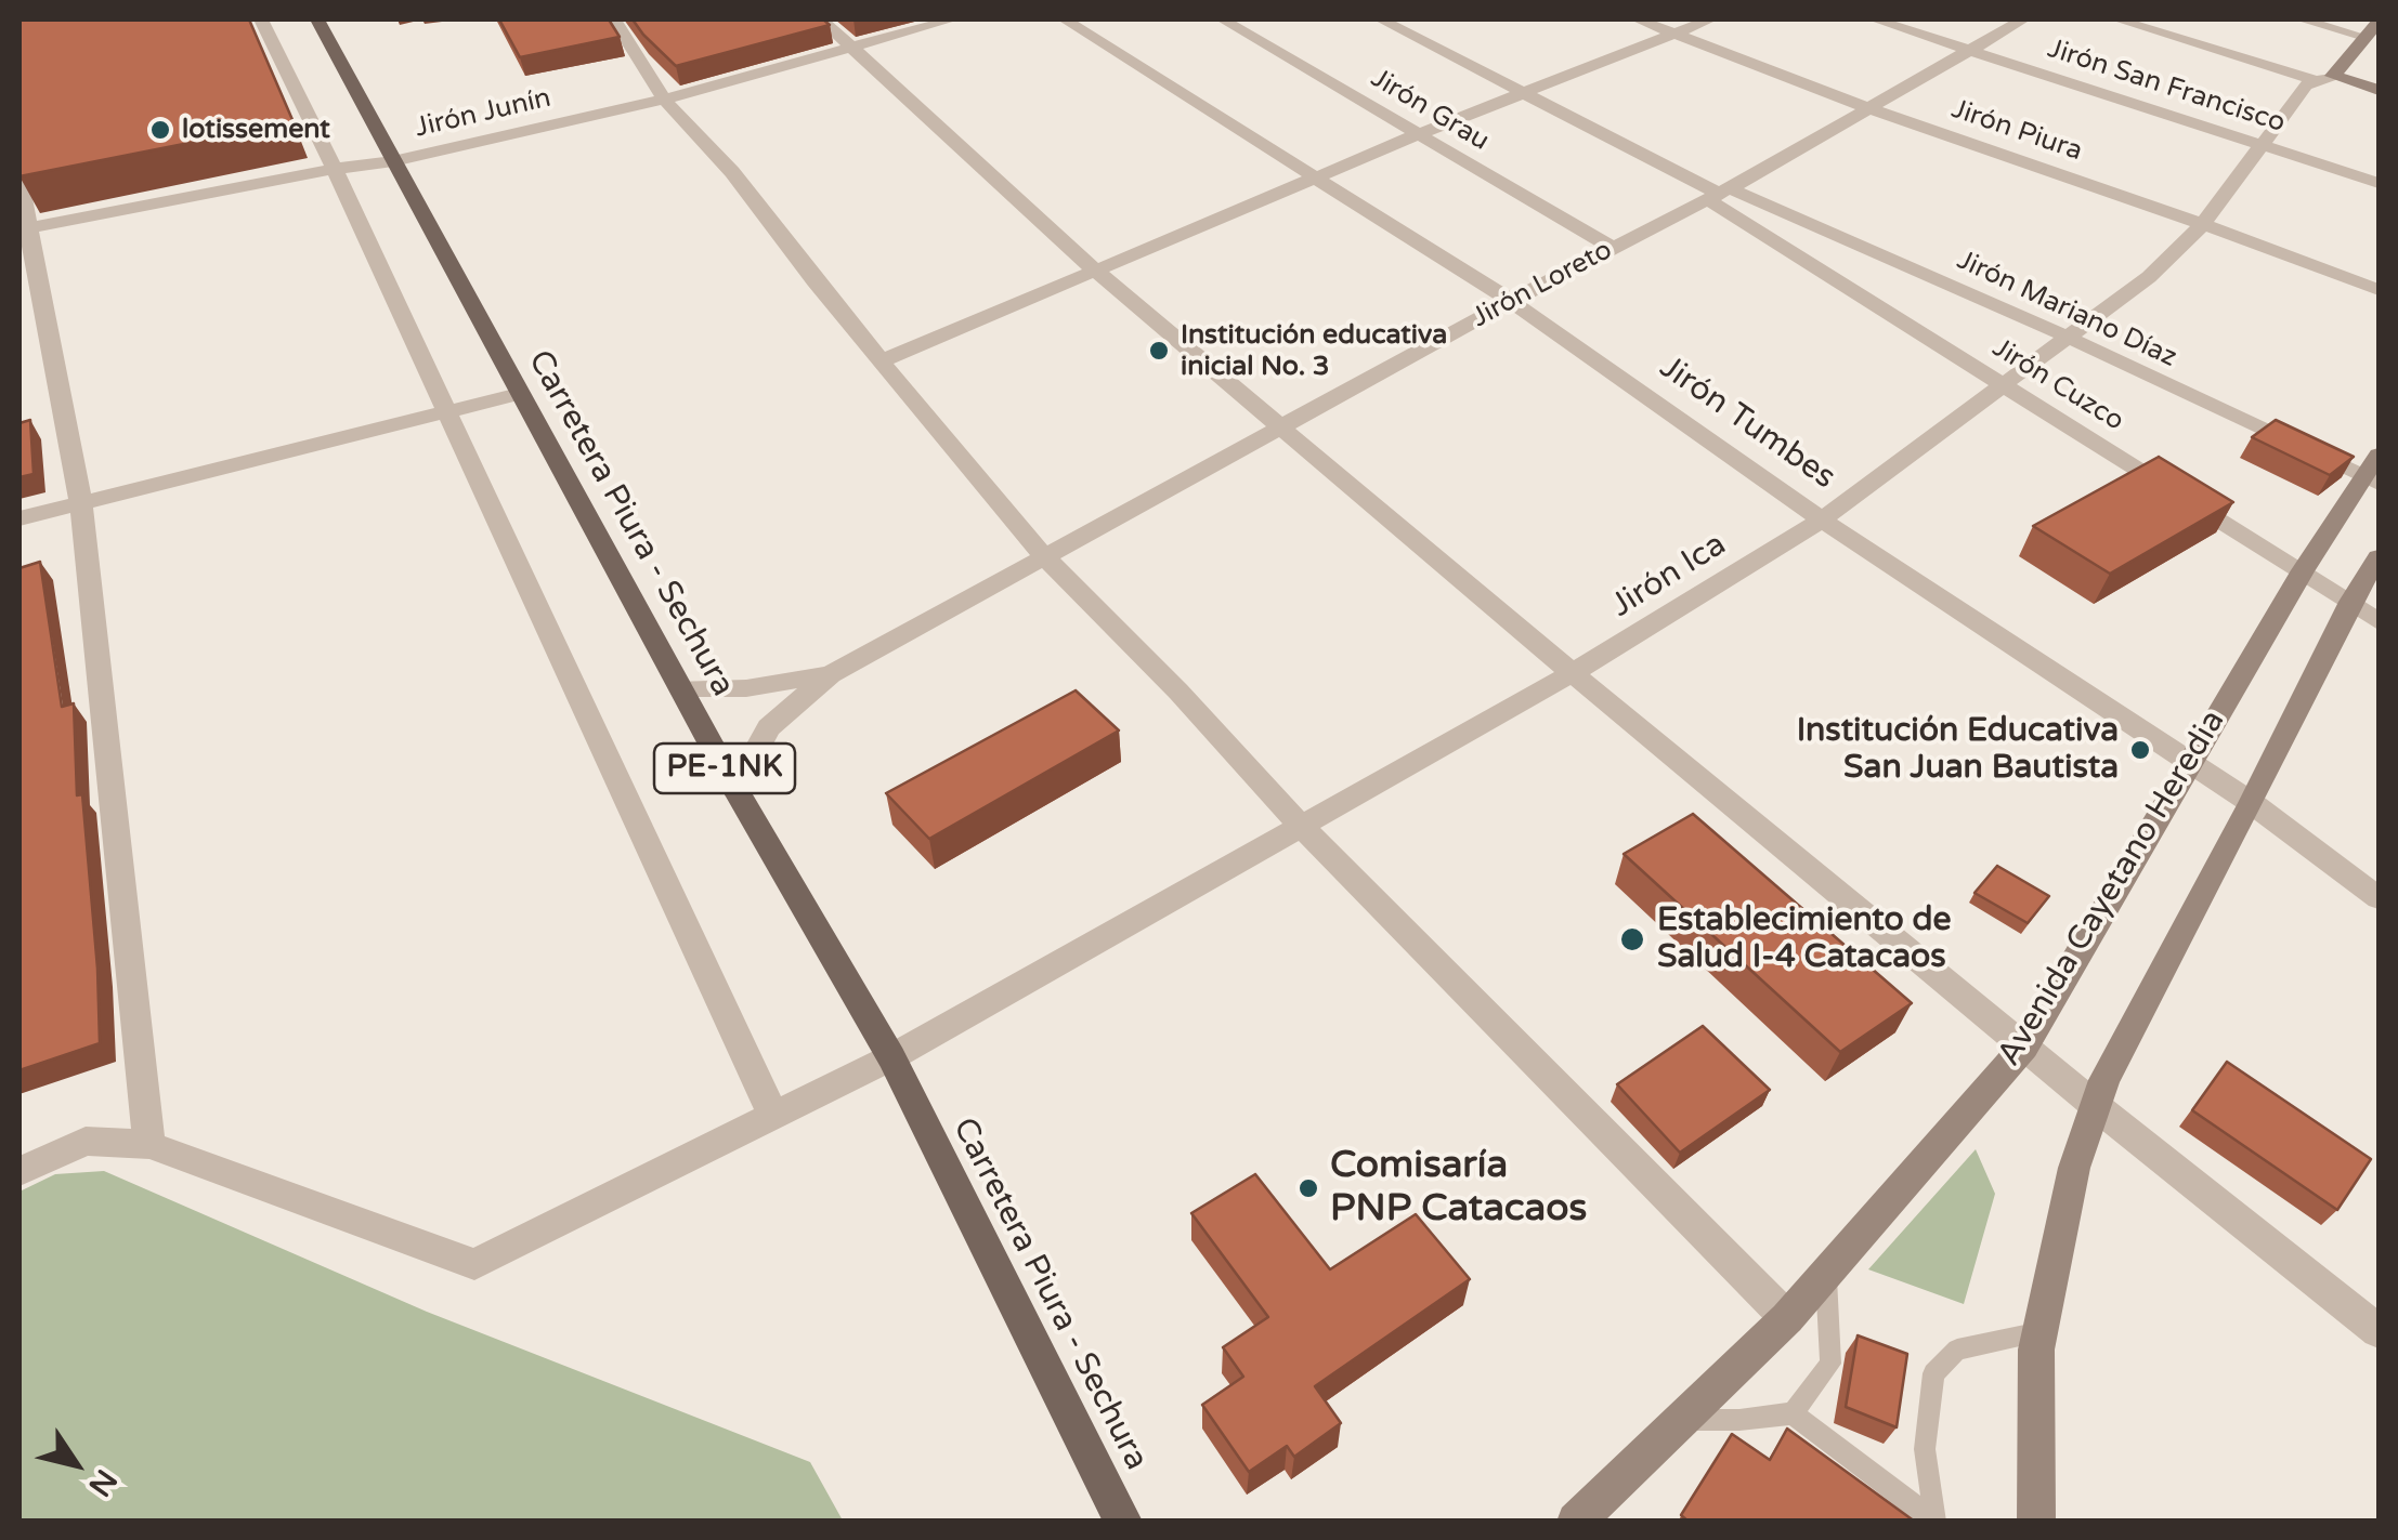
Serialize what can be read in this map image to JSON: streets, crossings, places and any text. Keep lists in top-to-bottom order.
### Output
{
  "streets": {
    "main road": [
      "Carretera Piura - Sechura",
      "Jirón Ica",
      "PE-1NK",
      "Avenida Cayetano Heredia"
    ],
    "street": [
      "Jirón San Francisco",
      "Jirón Grau",
      "Jirón Junín",
      "Jirón Piura",
      "Jirón Loreto",
      "Jirón Mariano Díaz",
      "Jirón Cuzco",
      "Jirón Tumbes"
    ]
  },
  "crossings": [
    ["Jirón San Francisco", "Jirón Loreto"],
    ["Jirón San Francisco", "Jirón Ica"],
    ["Jirón Grau", "Jirón Loreto"],
    ["Jirón Junín", "Carretera Piura - Sechura"],
    ["Jirón Piura", "Jirón Loreto"],
    ["Jirón Piura", "Jirón Ica"],
    ["Jirón Loreto", "Jirón Mariano Díaz"],
    ["Jirón Loreto", "Jirón Cuzco"],
    ["Jirón Loreto", "Jirón Tumbes"],
    ["Jirón Loreto", "Carretera Piura - Sechura"],
    ["Jirón Mariano Díaz", "Jirón Cuzco"],
    ["Jirón Mariano Díaz", "Jirón Ica"],
    ["Jirón Mariano Díaz", "Avenida Cayetano Heredia"],
    ["Jirón Cuzco", "Jirón Ica"],
    ["Jirón Cuzco", "Avenida Cayetano Heredia"],
    ["Jirón Tumbes", "Jirón Ica"],
    ["Jirón Tumbes", "Avenida Cayetano Heredia"],
    ["Carretera Piura - Sechura", "Jirón Ica"]
  ],
  "places": [
    "lotissement",
    "Institución educativa inicial No. 3",
    "Institución Educativa San Juan Bautista",
    "Establecimiento de Salud I-4 Catacaos",
    "Comisaría PNP Catacaos"
  ],
  "north": "bottom right"
}
